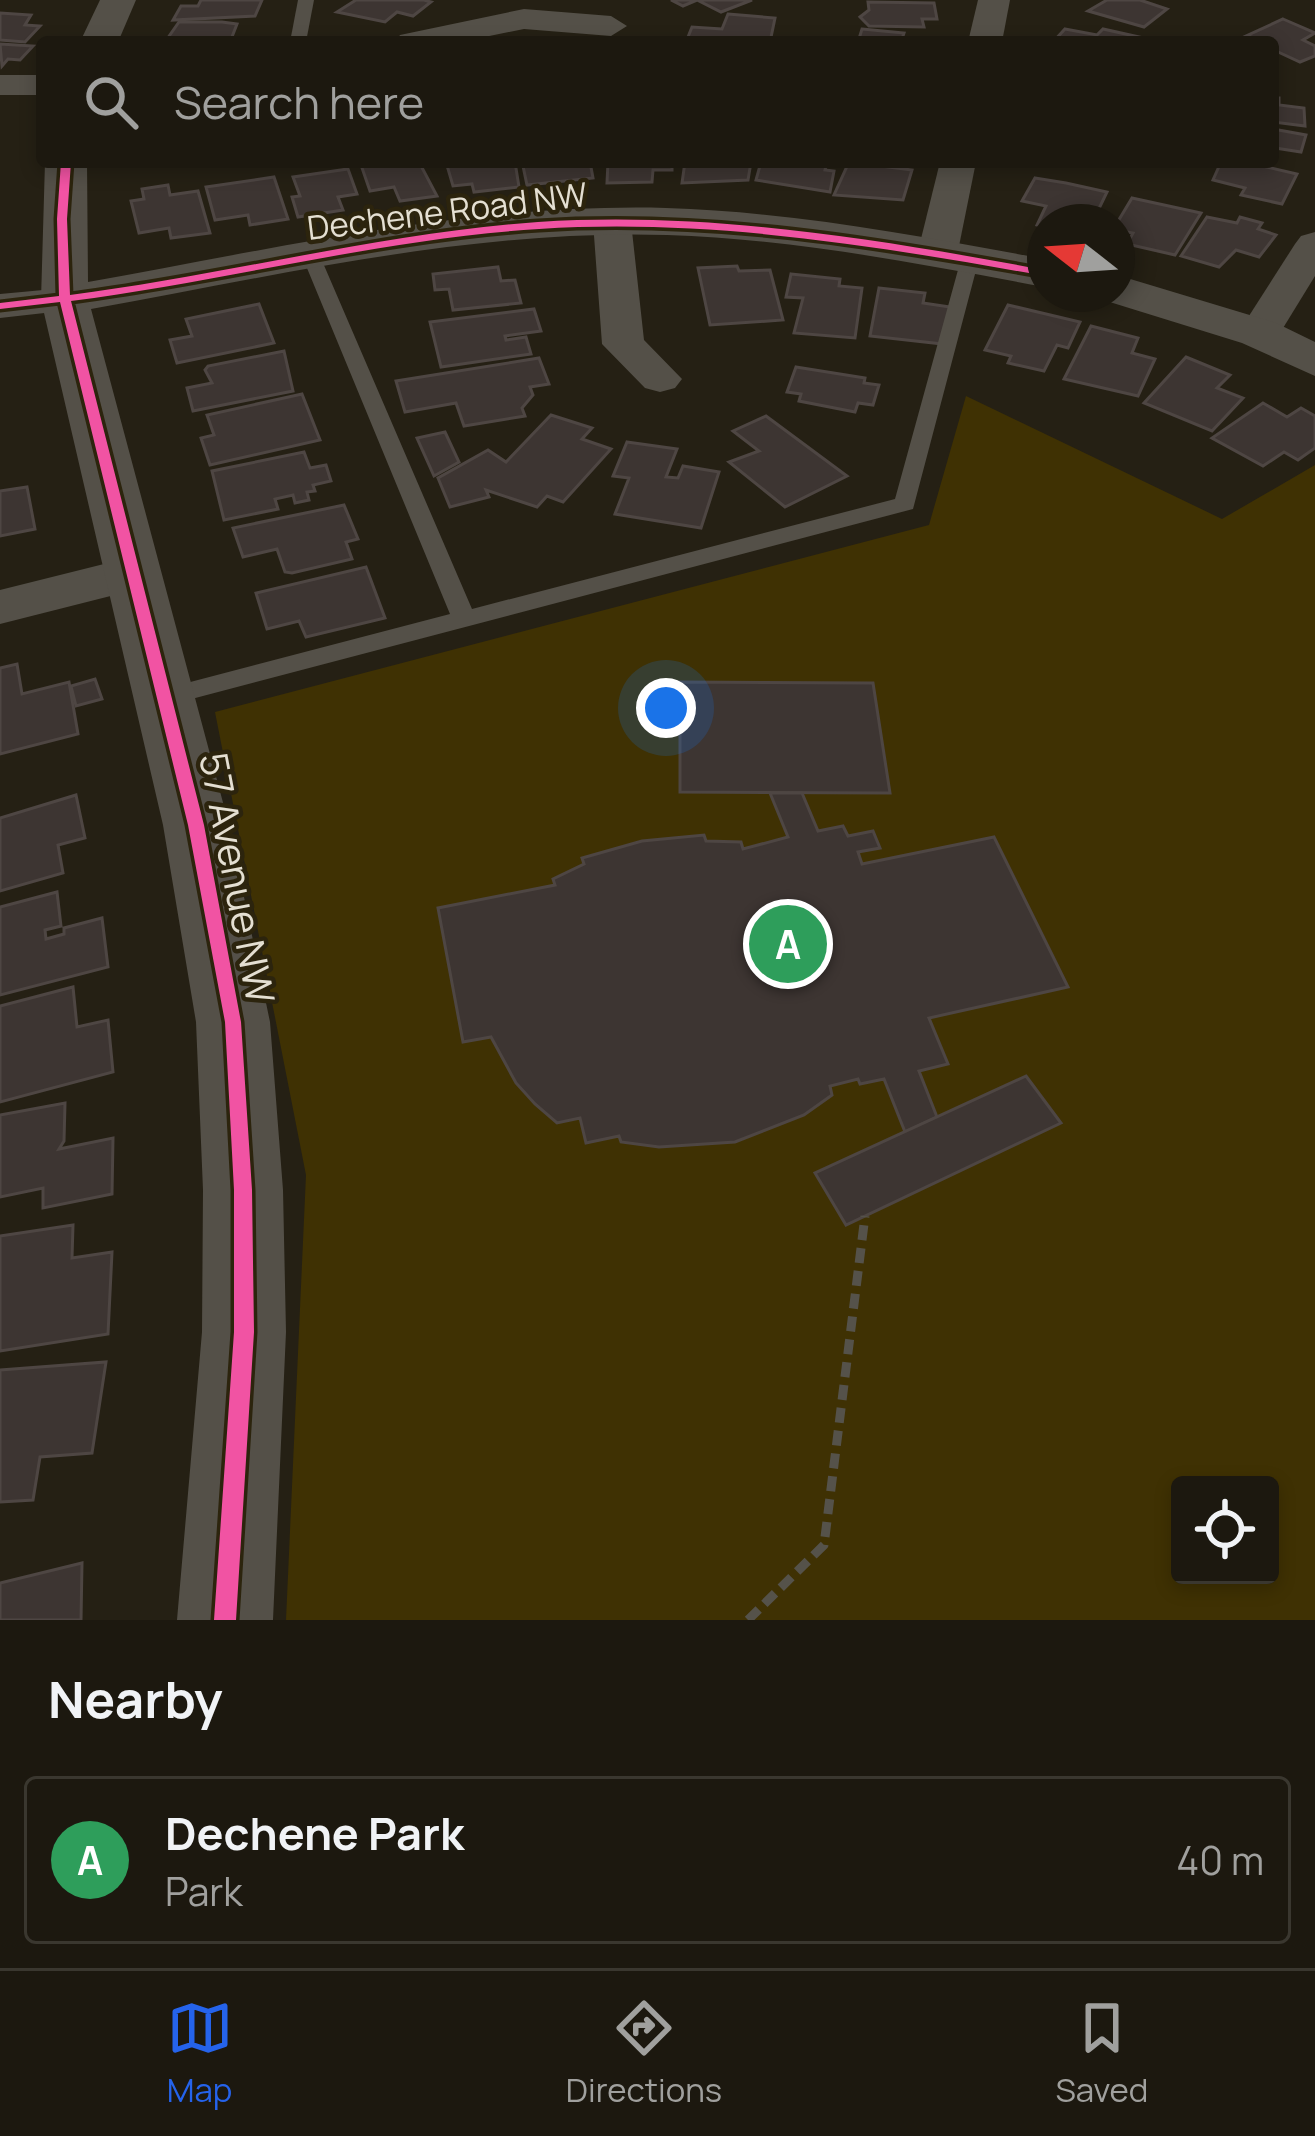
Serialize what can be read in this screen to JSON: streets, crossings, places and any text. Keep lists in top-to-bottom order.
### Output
{
  "streets": {
    "street": ["Dechene Road NW", "57 Avenue NW"]
  },
  "crossings": [
    ["Dechene Road NW", "57 Avenue NW"]
  ],
  "north": "left",
  "page": {
    "search": "Search here",
    "pins": "A",
    "heading": "Nearby",
    "list": [
      {
        "mark": "A",
        "name": "Dechene Park",
        "note": "Park",
        "value": "40 m"
      }
    ],
    "nav": ["Map", "Directions", "Saved"]
  }
}
